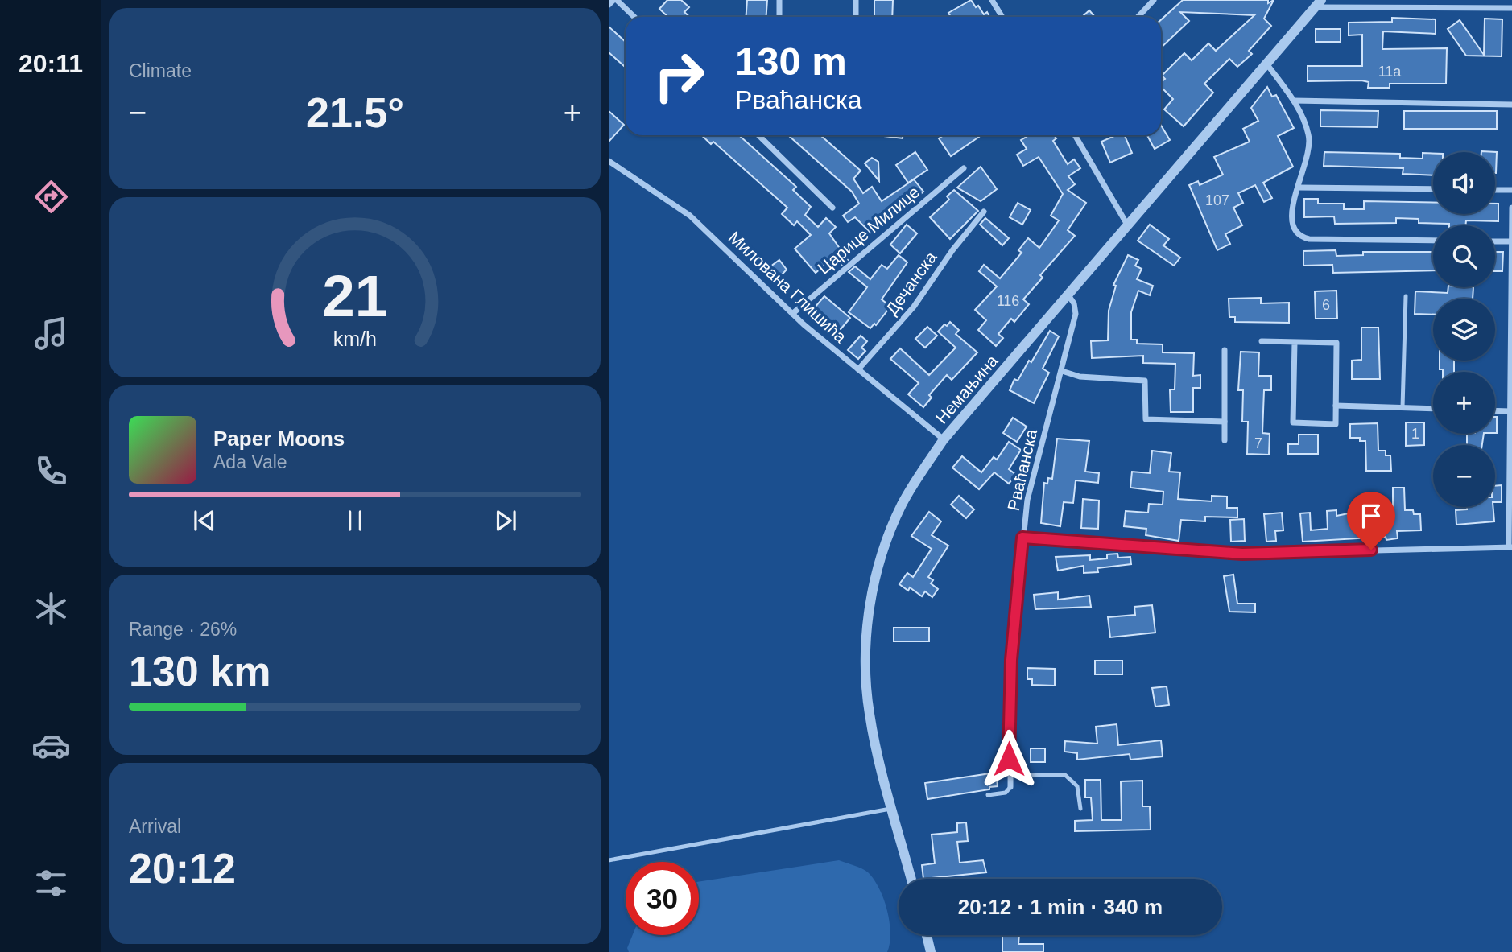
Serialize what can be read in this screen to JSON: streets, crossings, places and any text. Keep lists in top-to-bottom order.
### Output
{
  "streets": {
    "street": [
      "Царице Милице",
      "Дечанска",
      "Милована Глишића",
      "Немањина",
      "Рваћанска"
    ]
  },
  "crossings": [
    ["Царице Милице", "Милована Глишића"],
    ["Дечанска", "Милована Глишића"],
    ["Милована Глишића", "Немањина"],
    ["Немањина", "Рваћанска"]
  ],
  "house_numbers": [
    "11a",
    "107",
    "116",
    "6",
    "1",
    "7"
  ],
  "page": {
    "tabs": "20:11",
    "tile": [
      "Climate",
      ["Range · 26%", "130 km"],
      ["Arrival", "20:12"]
    ],
    "turn": ["130 m", "Рваћанска"],
    "heat": ["−", "21.5°", "+"],
    "map_buttons": ["+", "−"],
    "song": ["Paper Moons", "Ada Vale"],
    "limit": "30",
    "trip": "20:12 · 1 min · 340 m",
    "gauge": ["21", "km/h"]
  }
}
